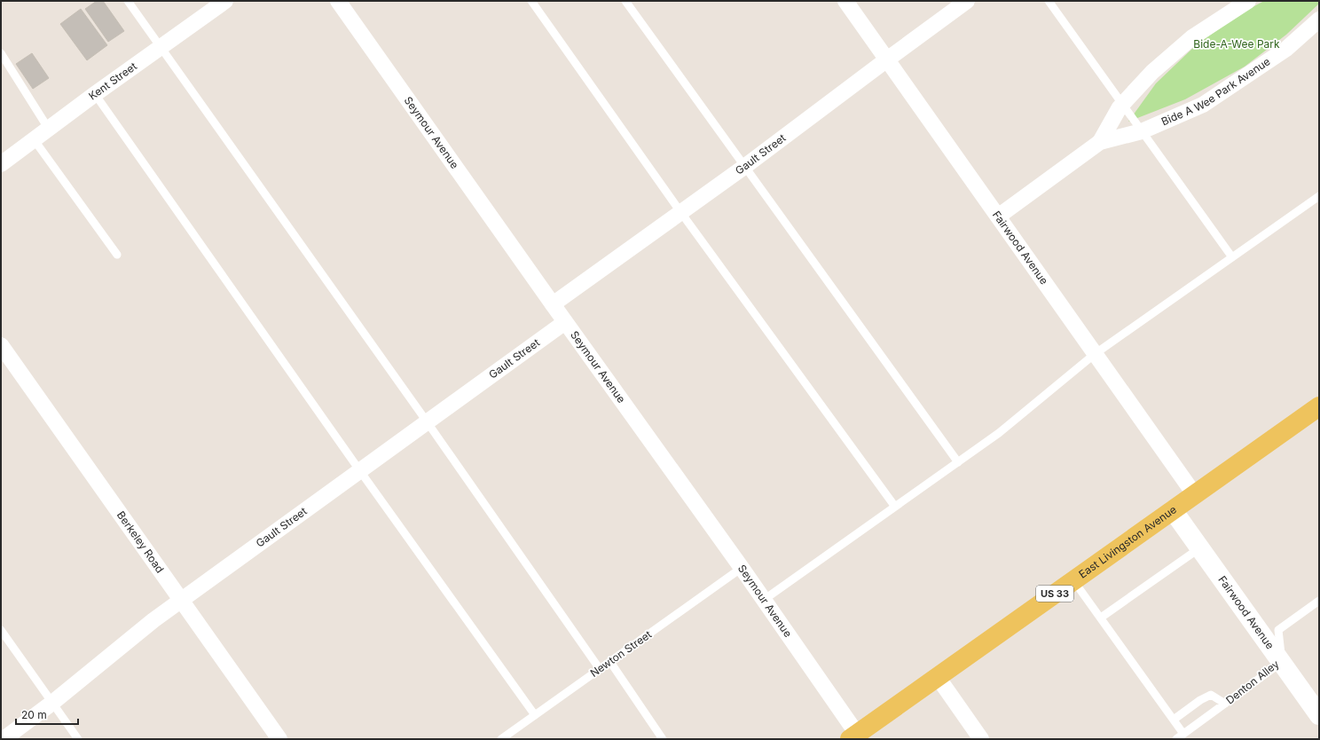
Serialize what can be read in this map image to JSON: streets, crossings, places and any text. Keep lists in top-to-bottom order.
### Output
{
  "streets": {
    "main road": ["East Livingston Avenue", "US 33"],
    "street": [
      "Kent Street",
      "Bide A Wee Park Avenue",
      "Seymour Avenue",
      "Gault Street",
      "Fairwood Avenue",
      "Berkeley Road"
    ],
    "lane": ["Newton Street", "Denton Alley"]
  },
  "crossings": [
    ["Bide A Wee Park Avenue", "Fairwood Avenue"],
    ["Seymour Avenue", "Gault Street"],
    ["Seymour Avenue", "East Livingston Avenue"],
    ["Seymour Avenue", "Newton Street"],
    ["Gault Street", "Fairwood Avenue"],
    ["Gault Street", "Berkeley Road"],
    ["Fairwood Avenue", "East Livingston Avenue"],
    ["Fairwood Avenue", "Denton Alley"]
  ],
  "parks": ["Bide-A-Wee Park"],
  "scale_bar": "20 m"
}
